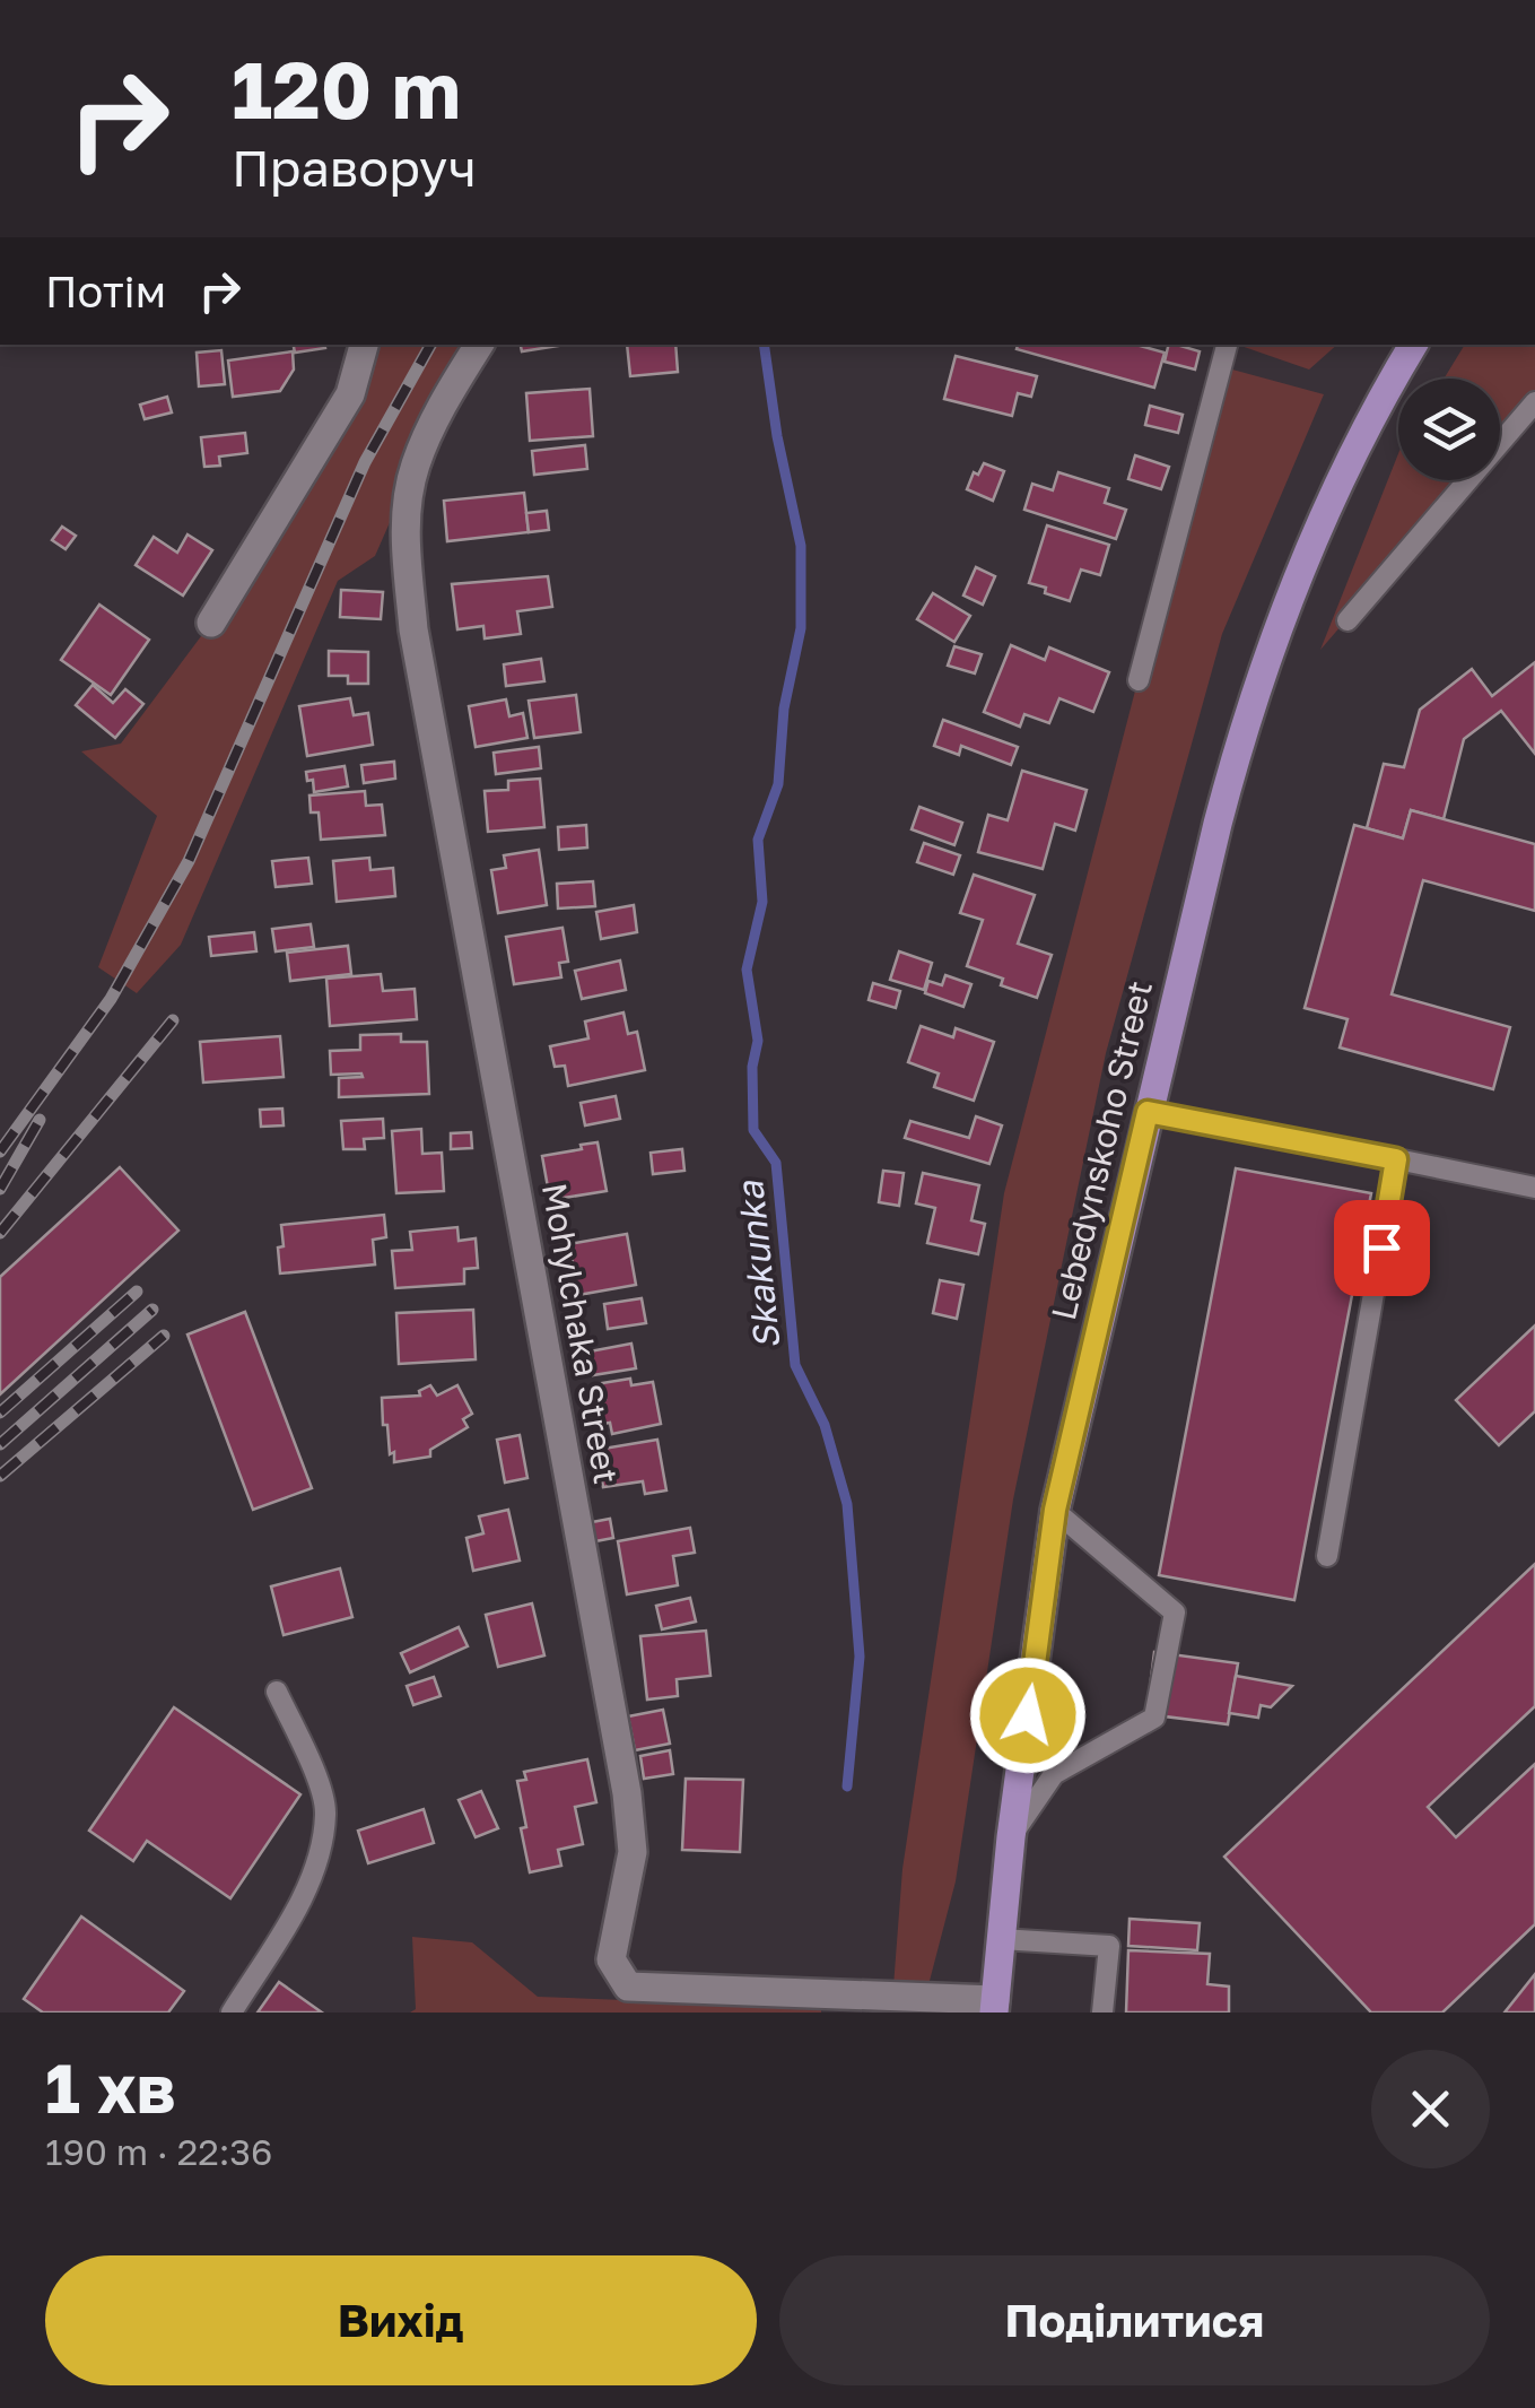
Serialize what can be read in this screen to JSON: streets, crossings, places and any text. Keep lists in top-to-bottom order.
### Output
{
  "streets": {
    "main road": ["Lebedynskoho Street"],
    "street": ["Mohylchaka Street"]
  },
  "crossings": [
    ["Lebedynskoho Street", "Mohylchaka Street"]
  ],
  "water": ["Skakunka"],
  "page": {
    "turn": ["120 m", "Праворуч"],
    "then": "Потім",
    "heading": ["1 хв", "190 m · 22:36"],
    "buttons": ["Вихід", "Поділитися"]
  }
}
